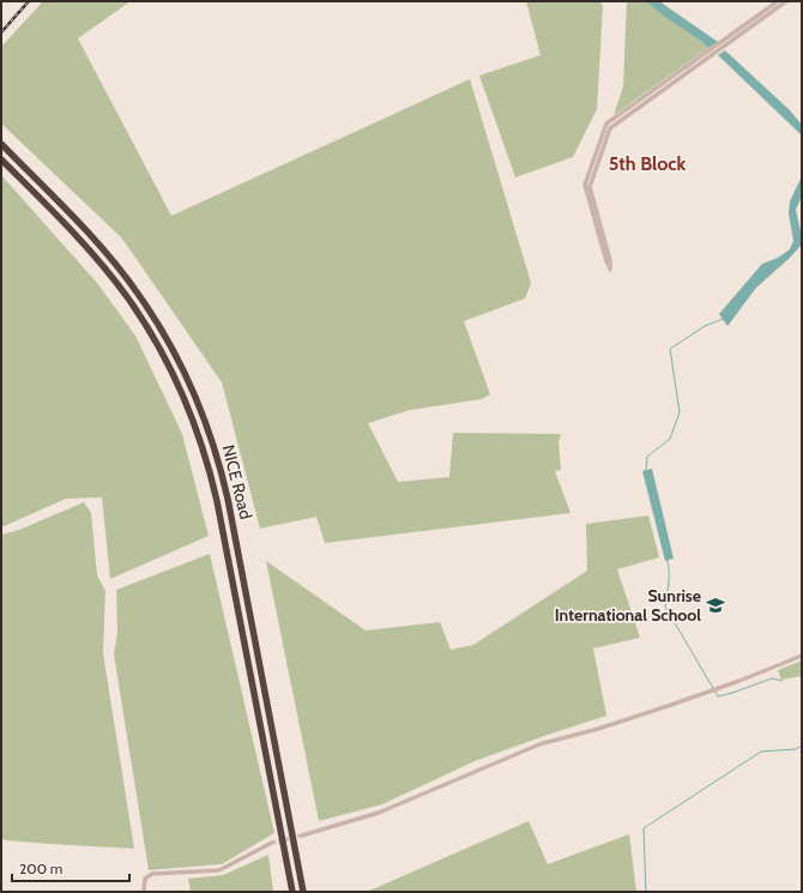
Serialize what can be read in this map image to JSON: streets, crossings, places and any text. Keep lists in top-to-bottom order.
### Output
{
  "streets": {
    "highway": ["NICE Road"]
  },
  "districts": ["5th Block"],
  "places": {
    "school or university": ["Sunrise International School"]
  },
  "scale_bar": "200 m"
}
